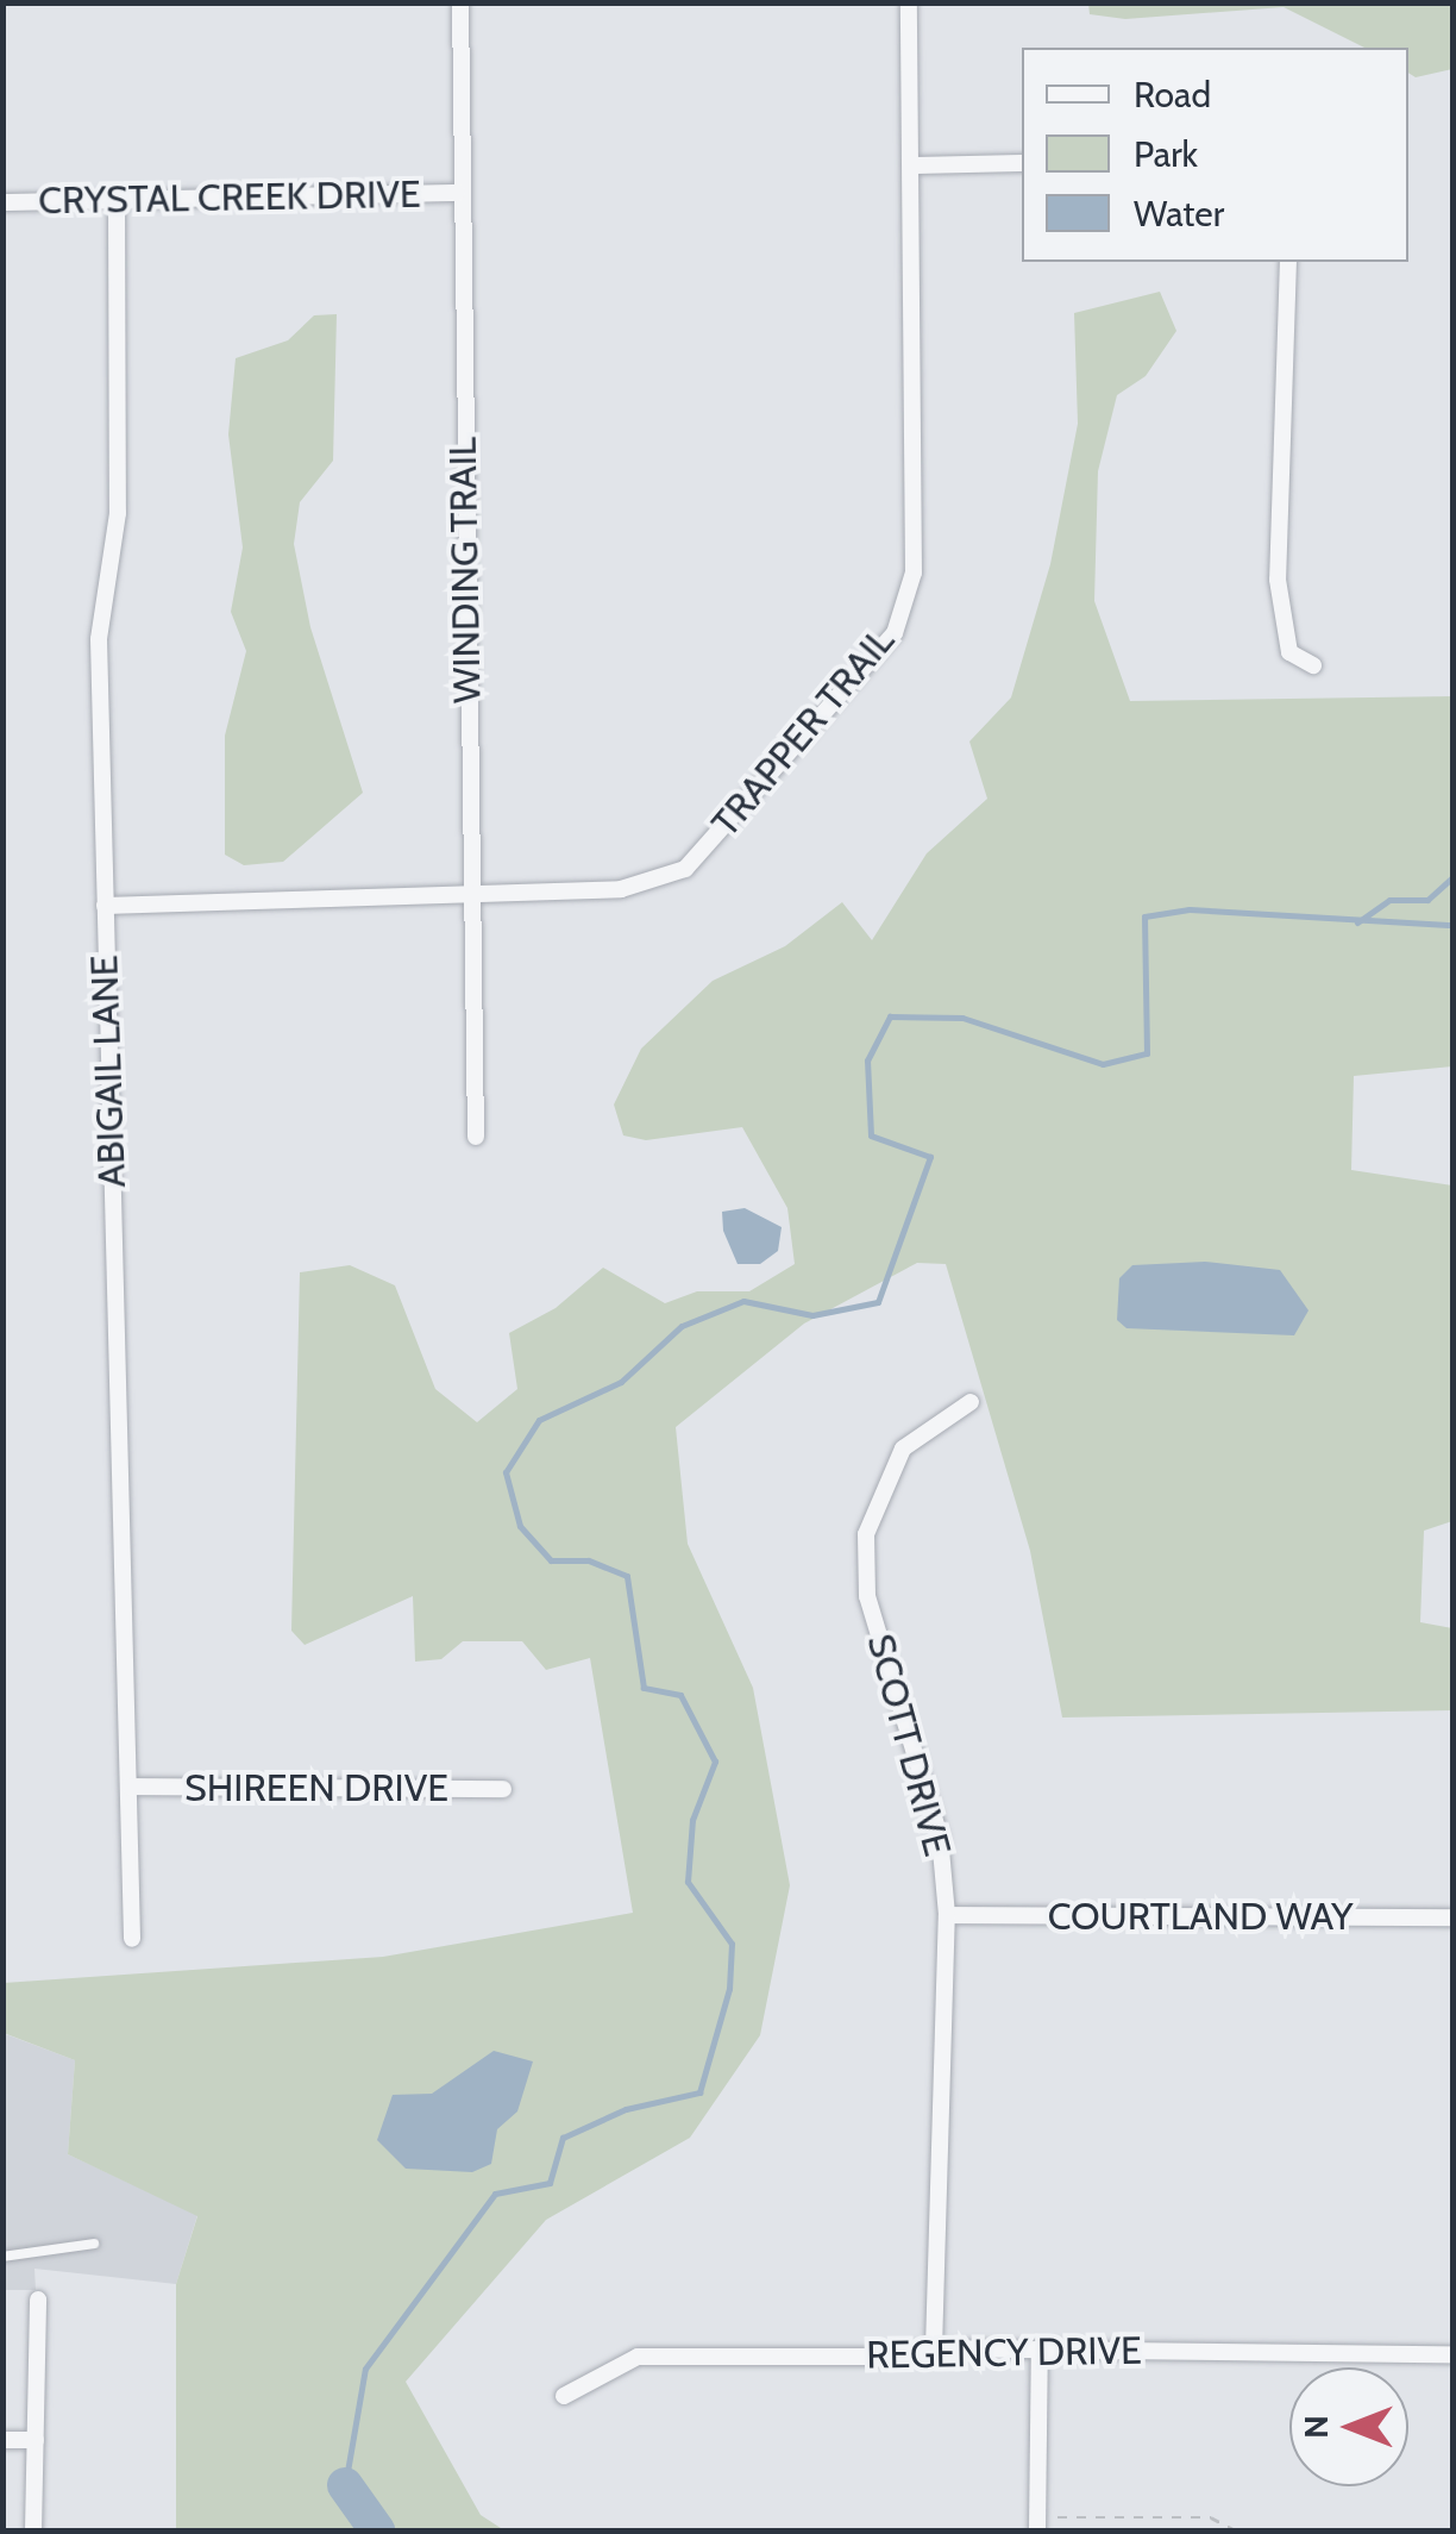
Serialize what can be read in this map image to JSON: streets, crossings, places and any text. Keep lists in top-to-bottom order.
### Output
{
  "streets": {
    "street": [
      "CRYSTAL CREEK DRIVE",
      "WINDING TRAIL",
      "TRAPPER TRAIL",
      "ABIGAIL LANE",
      "SCOTT DRIVE",
      "SHIREEN DRIVE",
      "COURTLAND WAY",
      "REGENCY DRIVE"
    ]
  },
  "crossings": [
    ["CRYSTAL CREEK DRIVE", "WINDING TRAIL"],
    ["CRYSTAL CREEK DRIVE", "ABIGAIL LANE"],
    ["WINDING TRAIL", "TRAPPER TRAIL"],
    ["TRAPPER TRAIL", "ABIGAIL LANE"],
    ["ABIGAIL LANE", "SHIREEN DRIVE"],
    ["SCOTT DRIVE", "COURTLAND WAY"],
    ["SCOTT DRIVE", "REGENCY DRIVE"]
  ],
  "legend": ["Road", "Park", "Water"],
  "north": "left"
}
